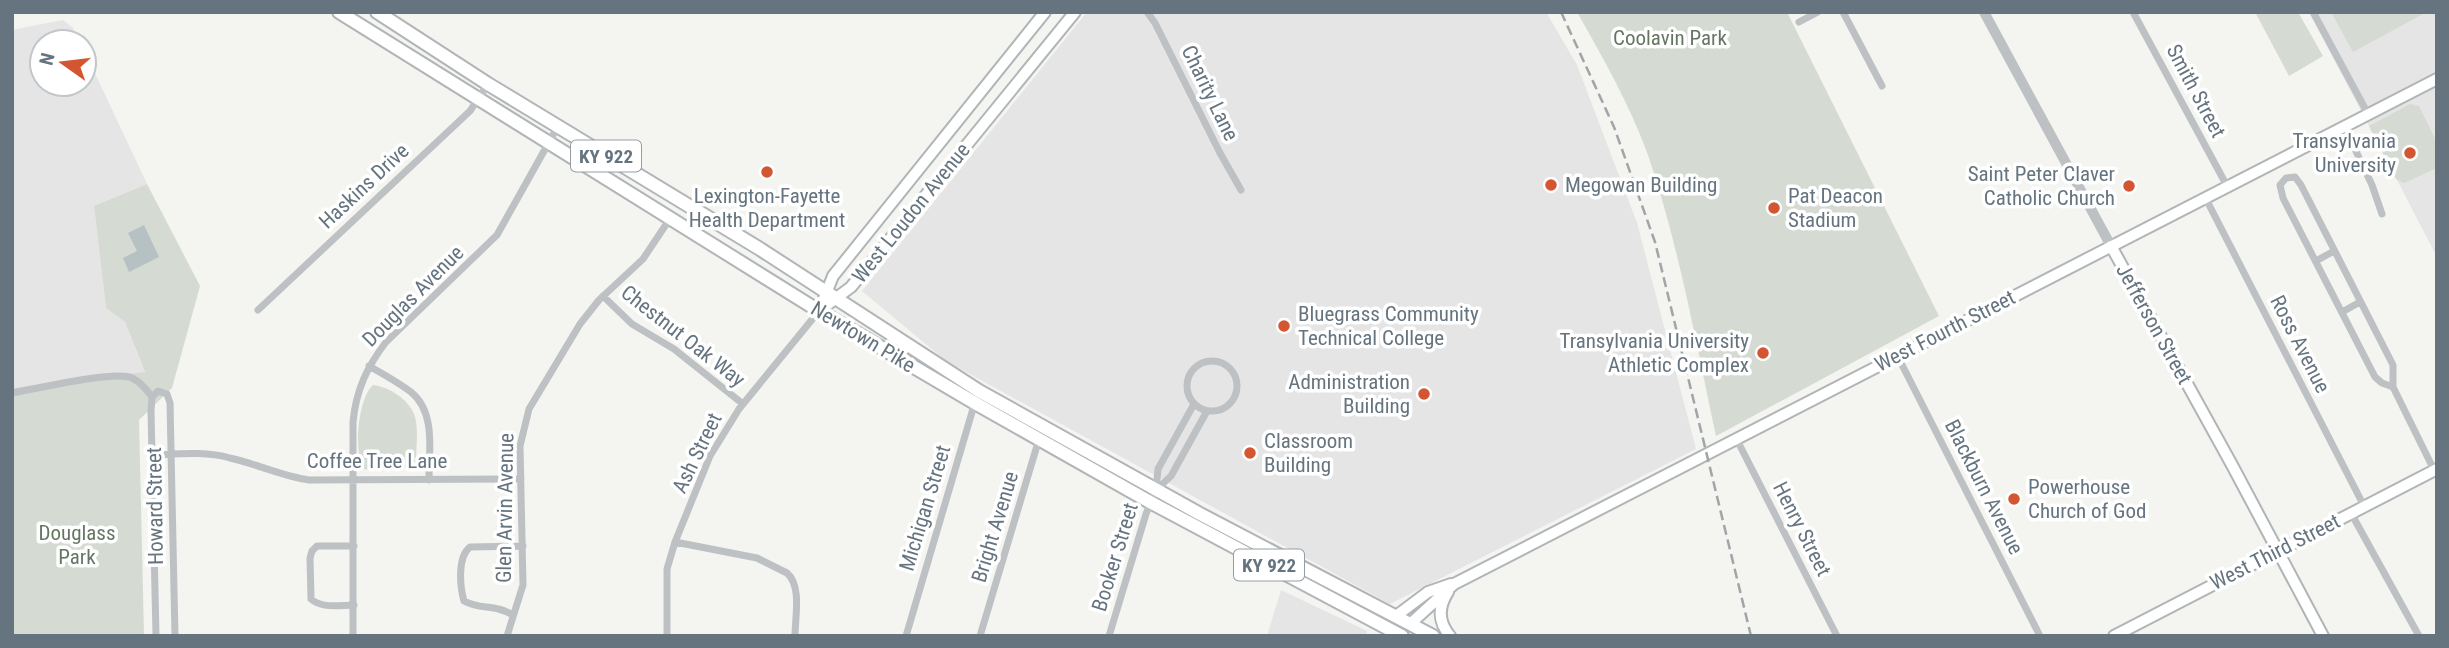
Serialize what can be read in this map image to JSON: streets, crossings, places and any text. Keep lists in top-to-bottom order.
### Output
{
  "streets": {
    "main road": [
      "KY 922",
      "West Loudon Avenue",
      "Jefferson Street",
      "West Fourth Street",
      "Newtown Pike",
      "West Third Street"
    ],
    "street": [
      "Smith Street",
      "Charity Lane",
      "Haskins Drive",
      "Douglas Avenue",
      "Chestnut Oak Way",
      "Ross Avenue",
      "Ash Street",
      "Coffee Tree Lane",
      "Blackburn Avenue",
      "Howard Street",
      "Glen Arvin Avenue",
      "Michigan Street",
      "Bright Avenue",
      "Henry Street",
      "Booker Street"
    ]
  },
  "crossings": [
    ["Smith Street", "West Fourth Street"],
    ["Haskins Drive", "Newtown Pike"],
    ["West Loudon Avenue", "Newtown Pike"],
    ["West Loudon Avenue", "Ash Street"],
    ["Douglas Avenue", "Newtown Pike"],
    ["Douglas Avenue", "Coffee Tree Lane"],
    ["Jefferson Street", "West Fourth Street"],
    ["Jefferson Street", "West Third Street"],
    ["West Fourth Street", "Newtown Pike"],
    ["West Fourth Street", "Ross Avenue"],
    ["West Fourth Street", "Blackburn Avenue"],
    ["West Fourth Street", "Henry Street"],
    ["Chestnut Oak Way", "Ash Street"],
    ["Chestnut Oak Way", "Glen Arvin Avenue"],
    ["Newtown Pike", "Ash Street"],
    ["Newtown Pike", "Glen Arvin Avenue"],
    ["Newtown Pike", "Michigan Street"],
    ["Newtown Pike", "Bright Avenue"],
    ["Newtown Pike", "Booker Street"],
    ["Ross Avenue", "West Third Street"],
    ["Coffee Tree Lane", "Howard Street"],
    ["Coffee Tree Lane", "Glen Arvin Avenue"]
  ],
  "parks": ["Coolavin Park", "Douglass Park"],
  "places": [
    "Transylvania University",
    "Lexington-Fayette Health Department",
    "Megowan Building",
    "Saint Peter Claver Catholic Church",
    "Pat Deacon Stadium",
    "Bluegrass Community Technical College",
    "Transylvania University Athletic Complex",
    "Administration Building",
    "Classroom Building",
    "Powerhouse Church of God"
  ],
  "north": "left"
}
